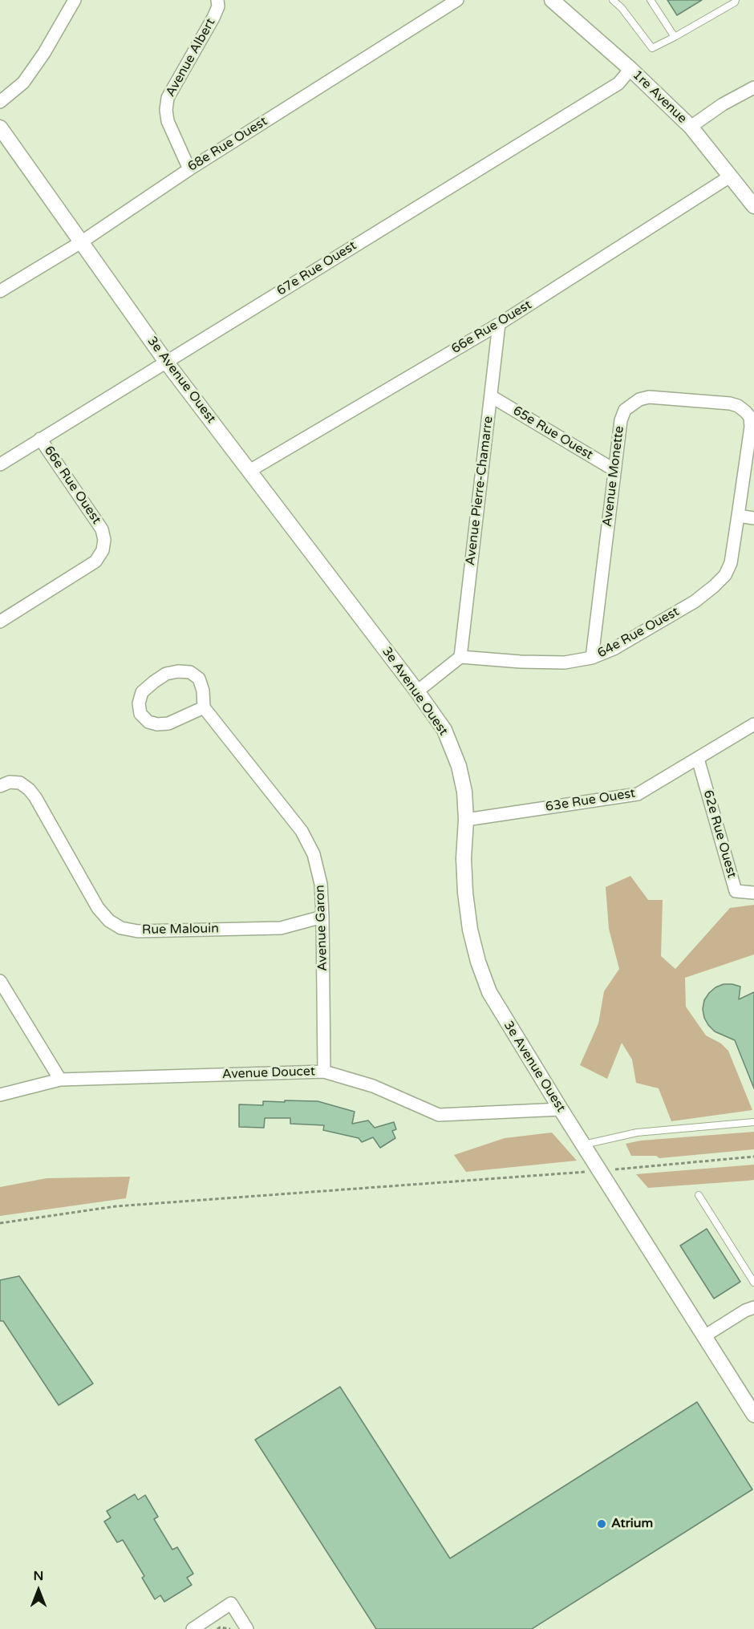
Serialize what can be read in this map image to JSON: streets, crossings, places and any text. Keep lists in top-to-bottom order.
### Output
{
  "streets": {
    "street": [
      "Avenue Albert",
      "1re Avenue",
      "68e Rue Ouest",
      "67e Rue Ouest",
      "66e Rue Ouest",
      "3e Avenue Ouest",
      "65e Rue Ouest",
      "Avenue Monette",
      "Avenue Pierre-Chamarre",
      "64e Rue Ouest",
      "63e Rue Ouest",
      "62e Rue Ouest",
      "Avenue Garon",
      "Rue Malouin",
      "Avenue Doucet"
    ]
  },
  "crossings": [
    ["Avenue Albert", "68e Rue Ouest"],
    ["1re Avenue", "67e Rue Ouest"],
    ["1re Avenue", "66e Rue Ouest"],
    ["68e Rue Ouest", "3e Avenue Ouest"],
    ["67e Rue Ouest", "66e Rue Ouest"],
    ["67e Rue Ouest", "3e Avenue Ouest"],
    ["66e Rue Ouest", "3e Avenue Ouest"],
    ["66e Rue Ouest", "Avenue Pierre-Chamarre"],
    ["3e Avenue Ouest", "63e Rue Ouest"],
    ["3e Avenue Ouest", "Avenue Doucet"],
    ["65e Rue Ouest", "Avenue Monette"],
    ["65e Rue Ouest", "Avenue Pierre-Chamarre"],
    ["Avenue Monette", "64e Rue Ouest"],
    ["Avenue Pierre-Chamarre", "64e Rue Ouest"],
    ["63e Rue Ouest", "62e Rue Ouest"],
    ["Avenue Garon", "Rue Malouin"],
    ["Avenue Garon", "Avenue Doucet"]
  ],
  "places": ["Atrium"],
  "north": "top"
}
